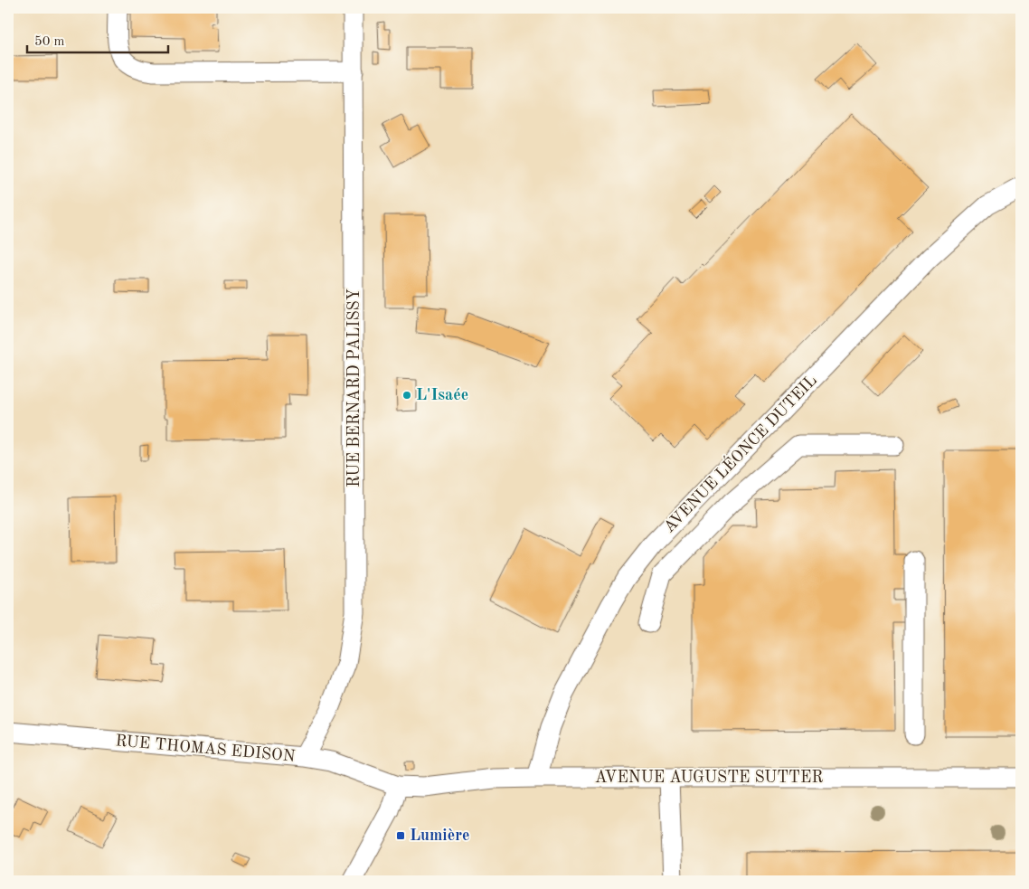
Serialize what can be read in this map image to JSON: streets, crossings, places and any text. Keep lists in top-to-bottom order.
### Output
{
  "streets": {
    "street": [
      "RUE BERNARD PALISSY",
      "AVENUE LÉONCE DUTEIL",
      "RUE THOMAS EDISON",
      "AVENUE AUGUSTE SUTTER"
    ]
  },
  "crossings": [
    ["RUE BERNARD PALISSY", "RUE THOMAS EDISON"],
    ["AVENUE LÉONCE DUTEIL", "AVENUE AUGUSTE SUTTER"],
    ["RUE THOMAS EDISON", "AVENUE AUGUSTE SUTTER"]
  ],
  "places": {
    "other": ["L'Isaée"],
    "transit": ["Lumière"]
  },
  "scale_bar": "50 m"
}
